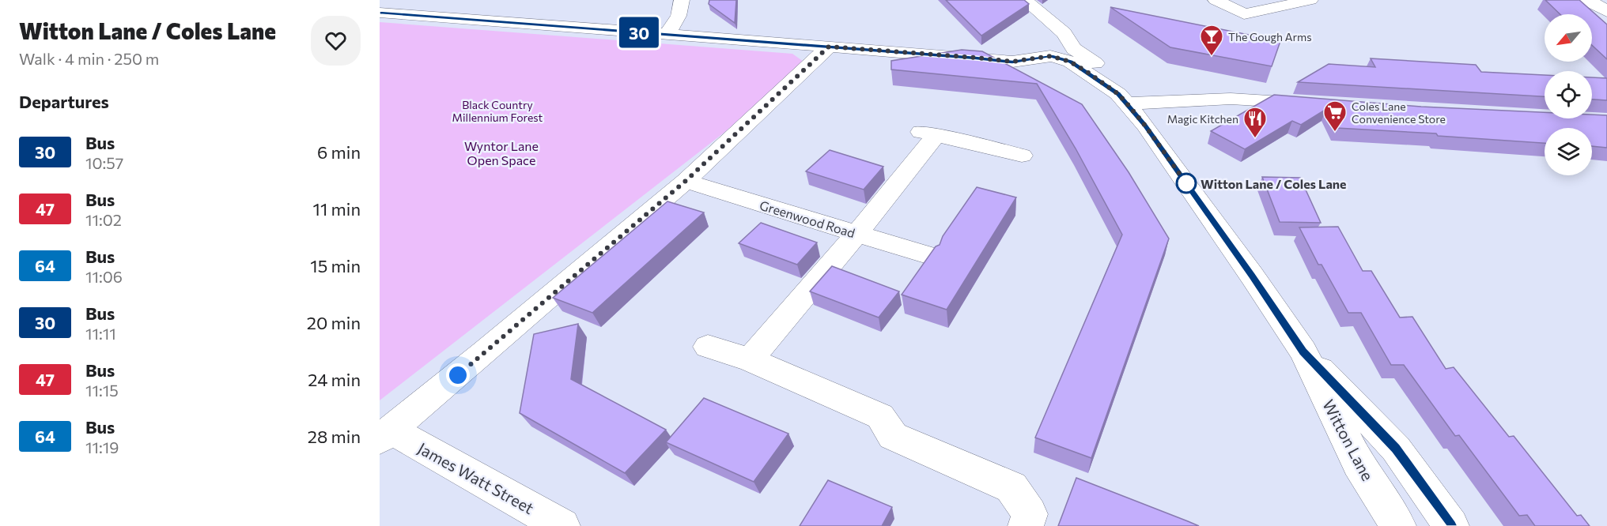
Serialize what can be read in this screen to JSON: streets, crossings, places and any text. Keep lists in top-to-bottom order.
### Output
{
  "streets": {
    "street": ["Greenwood Road", "Witton Lane", "James Watt Street"]
  },
  "parks": ["Black Country Millennium Forest", "Wyntor Lane Open Space"],
  "places": {
    "bar": ["The Gough Arms"],
    "supermarket": ["Coles Lane Convenience Store"],
    "restaurant": ["Magic Kitchen"],
    "other": ["Witton Lane / Coles Lane"]
  },
  "lines": ["bus line 30"],
  "north": "bottom left",
  "page": {
    "heading": [
      ["Witton Lane / Coles Lane", "Walk · 4 min · 250 m"],
      "Departures"
    ],
    "on_map": "30",
    "list": [
      {
        "mark": "30",
        "name": "Bus",
        "note": "10:57",
        "value": "6 min"
      },
      {
        "mark": "47",
        "name": "Bus",
        "note": "11:02",
        "value": "11 min"
      },
      {
        "mark": "64",
        "name": "Bus",
        "note": "11:06",
        "value": "15 min"
      },
      {
        "mark": "30",
        "name": "Bus",
        "note": "11:11",
        "value": "20 min"
      },
      {
        "mark": "47",
        "name": "Bus",
        "note": "11:15",
        "value": "24 min"
      },
      {
        "mark": "64",
        "name": "Bus",
        "note": "11:19",
        "value": "28 min"
      }
    ]
  }
}
